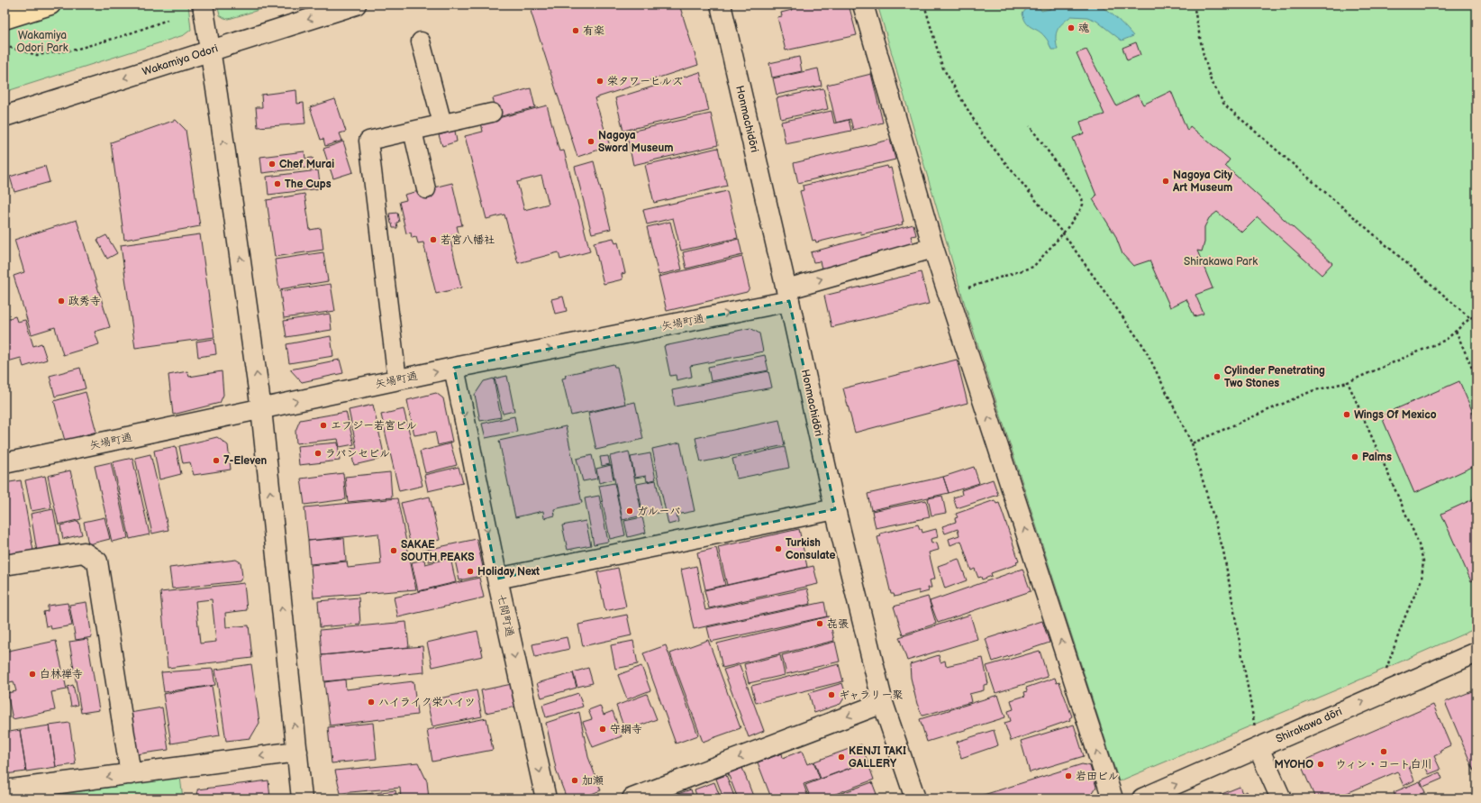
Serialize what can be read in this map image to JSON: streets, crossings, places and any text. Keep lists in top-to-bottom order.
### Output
{
  "streets": {
    "street": [
      "Wakamiya Odori",
      "Honmachidōri",
      "矢場町通",
      "七間町通",
      "Shirakawa dōri"
    ]
  },
  "crossings": [
    ["Honmachidōri", "矢場町通"],
    ["矢場町通", "七間町通"]
  ],
  "one_way": [
    "Wakamiya Odori",
    "矢場町通",
    "七間町通",
    "Shirakawa dōri"
  ],
  "parks": ["Wakamiya Odori Park", "Shirakawa Park"],
  "places": [
    "魂",
    "有楽",
    "栄タワーヒルズ",
    "Nagoya Sword Museum",
    "Chef Murai",
    "Nagoya City Art Museum",
    "The Cups",
    "若宮八幡社",
    "政秀寺",
    "Cylinder Penetrating Two Stones",
    "Wings Of Mexico",
    "エフジー若宮ビル",
    "ラパンセビル",
    "Palms",
    "7-Eleven",
    "ガルーバ",
    "Turkish Consulate",
    "SAKAE SOUTH PEAKS",
    "Holiday Next",
    "㐂張",
    "白林禅寺",
    "ギャラリー聚",
    "ハイライク栄ハイツ",
    "守綱寺",
    "ウィン・コート白川",
    "KENJI TAKI GALLERY",
    "MYOHO",
    "岩田ビル",
    "加瀬"
  ]
}
